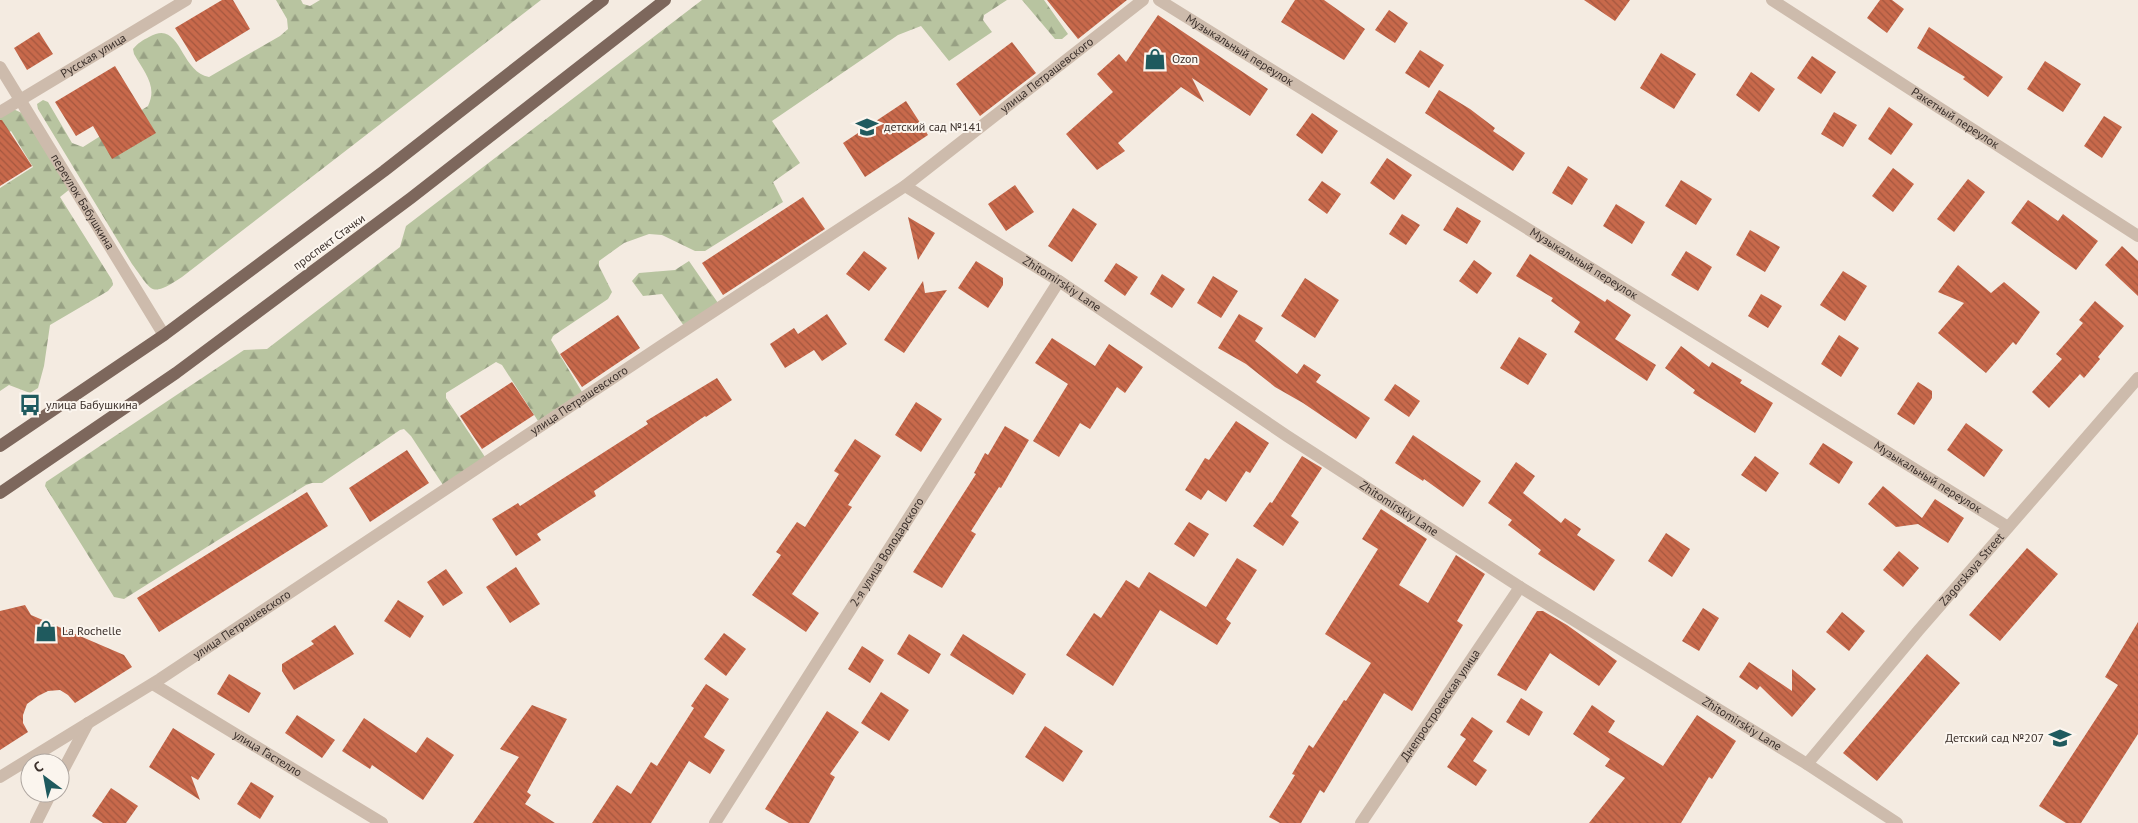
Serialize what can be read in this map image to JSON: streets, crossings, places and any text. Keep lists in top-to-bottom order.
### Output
{
  "streets": {
    "main road": ["проспект Стачки"],
    "street": [
      "Музыкальный переулок",
      "Русская улица",
      "улица Петрашевского",
      "Ракетный переулок",
      "переулок Бабушкина",
      "Zhitomirskiy Lane",
      "2-я улица Володарского",
      "Zagorskaya Street",
      "Днепростроевская улица",
      "улица Гастелло"
    ]
  },
  "crossings": [
    ["Музыкальный переулок", "Zagorskaya Street"],
    ["Русская улица", "переулок Бабушкина"],
    ["улица Петрашевского", "Zhitomirskiy Lane"],
    ["улица Петрашевского", "улица Гастелло"],
    ["переулок Бабушкина", "проспект Стачки"],
    ["Zhitomirskiy Lane", "2-я улица Володарского"],
    ["Zhitomirskiy Lane", "Zagorskaya Street"],
    ["Zhitomirskiy Lane", "Днепростроевская улица"]
  ],
  "places": {
    "shop": ["Ozon", "La Rochelle"],
    "school or university": ["детский сад №141", "Детский сад №207"],
    "bus stop": ["улица Бабушкина"]
  },
  "north": "top left"
}
